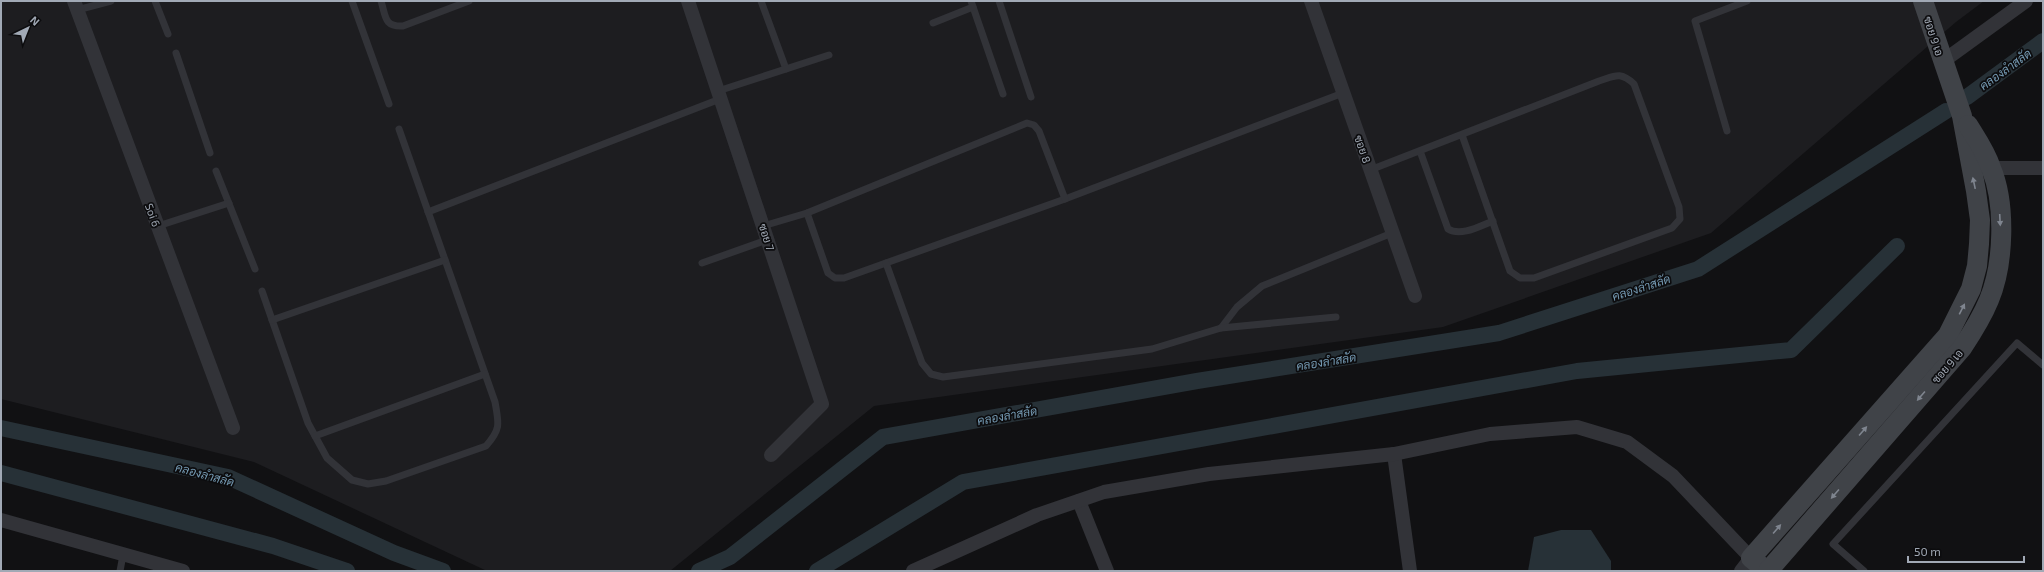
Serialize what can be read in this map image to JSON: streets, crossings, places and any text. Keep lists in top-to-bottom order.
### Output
{
  "streets": {
    "street": [
      "ซอย 9 เอ",
      "ซอย 8",
      "Soi 6",
      "ซอย 7"
    ]
  },
  "water": ["คลองลำสลัด"],
  "scale_bar": "50 m",
  "north": "top right"
}
